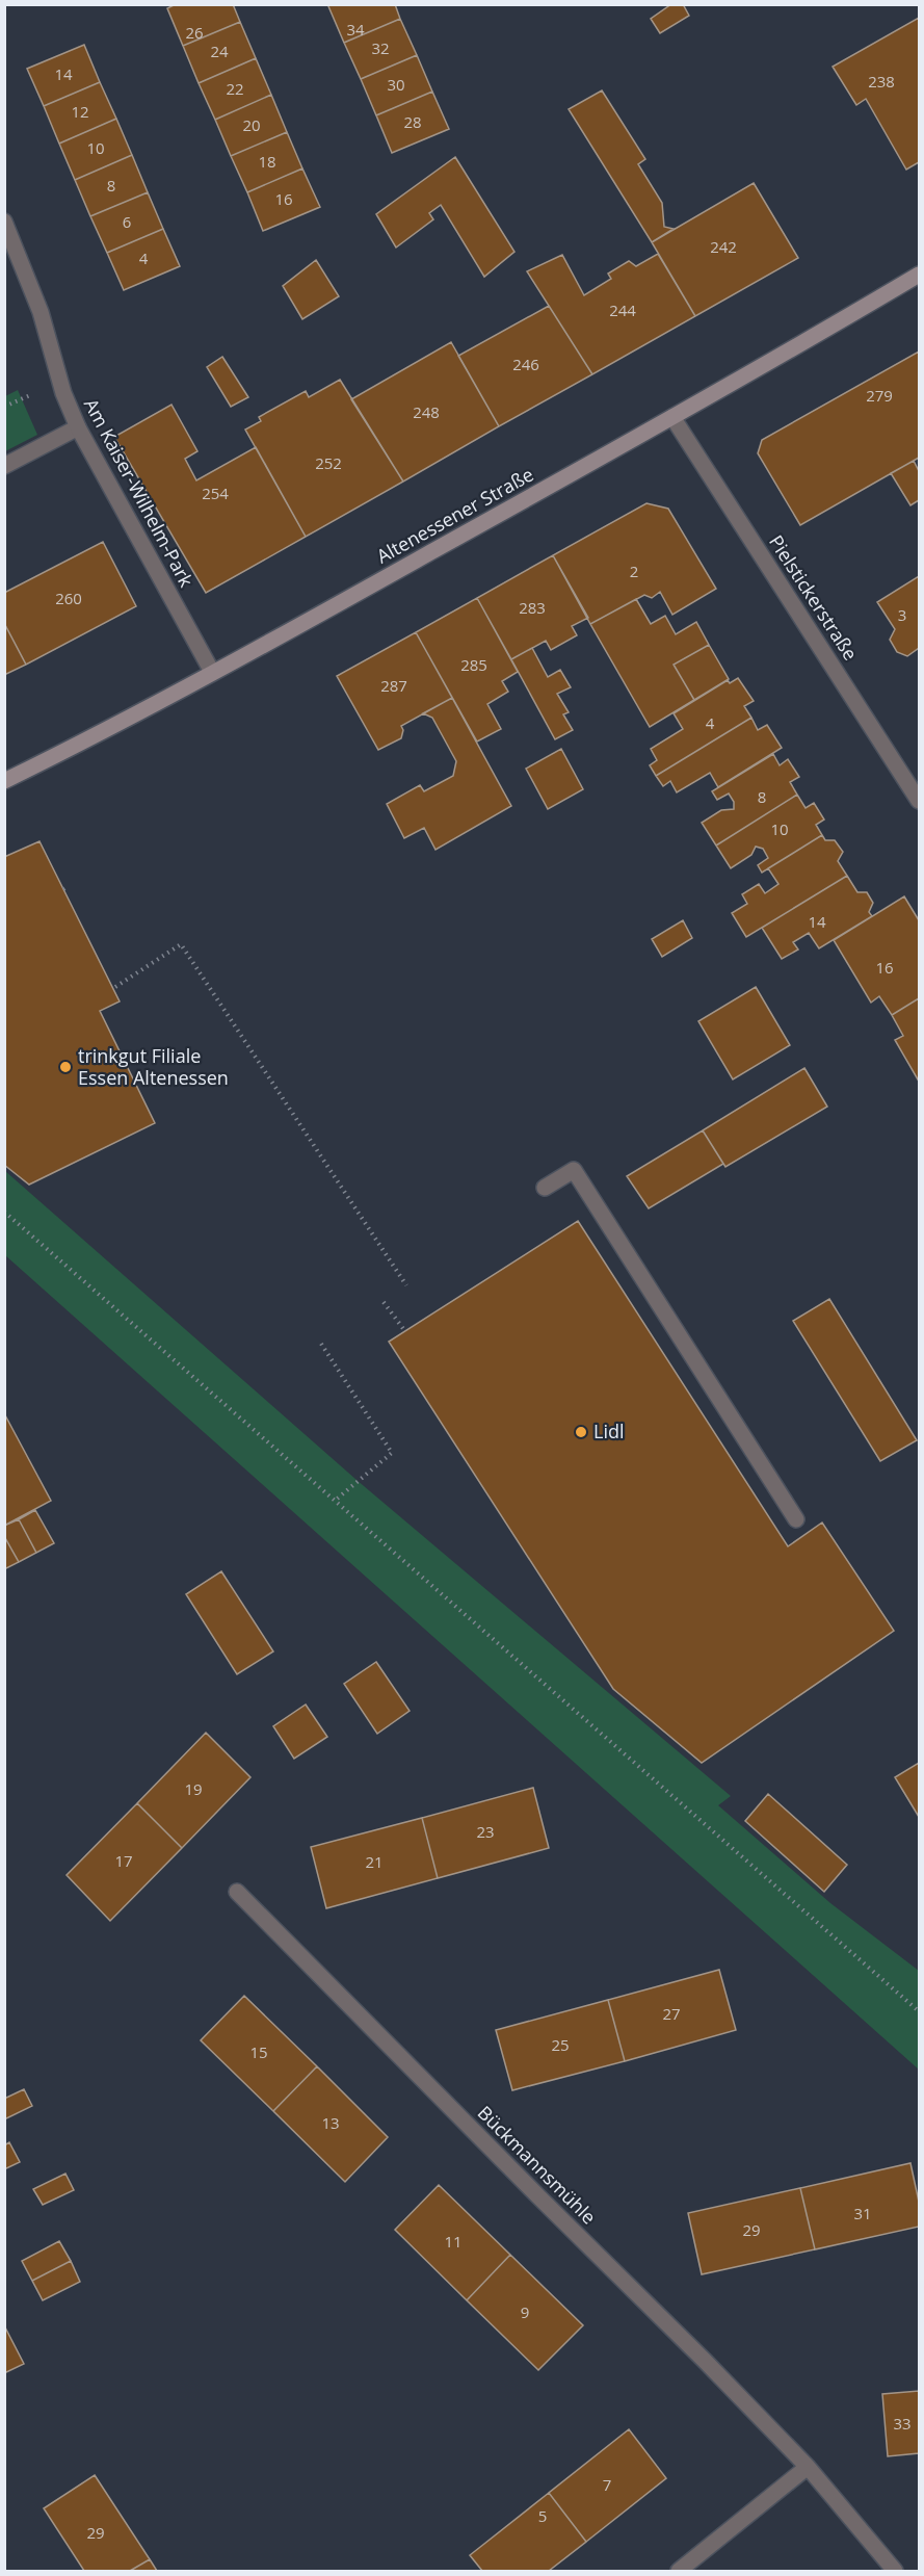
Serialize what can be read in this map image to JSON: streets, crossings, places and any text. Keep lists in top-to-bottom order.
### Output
{
  "streets": {
    "main road": ["Altenessener Straße"],
    "street": ["Am Kaiser-Wilhelm-Park", "Pielstickerstraße", "Bückmannsmühle"]
  },
  "crossings": [
    ["Am Kaiser-Wilhelm-Park", "Altenessener Straße"],
    ["Altenessener Straße", "Pielstickerstraße"]
  ],
  "places": ["trinkgut Filiale Essen Altenessen", "Lidl"],
  "house_numbers": [
    "34",
    "26",
    "32",
    "24",
    "14",
    "238",
    "30",
    "22",
    "12",
    "28",
    "20",
    "10",
    "18",
    "8",
    "16",
    "6",
    "242",
    "4",
    "244",
    "246",
    "279",
    "248",
    "252",
    "254",
    "2",
    "260",
    "283",
    "3",
    "285",
    "287",
    "4",
    "8",
    "10",
    "14",
    "16",
    "19",
    "23",
    "17",
    "21",
    "27",
    "25",
    "15",
    "13",
    "31",
    "29",
    "11",
    "9",
    "33",
    "7",
    "5",
    "29"
  ]
}
